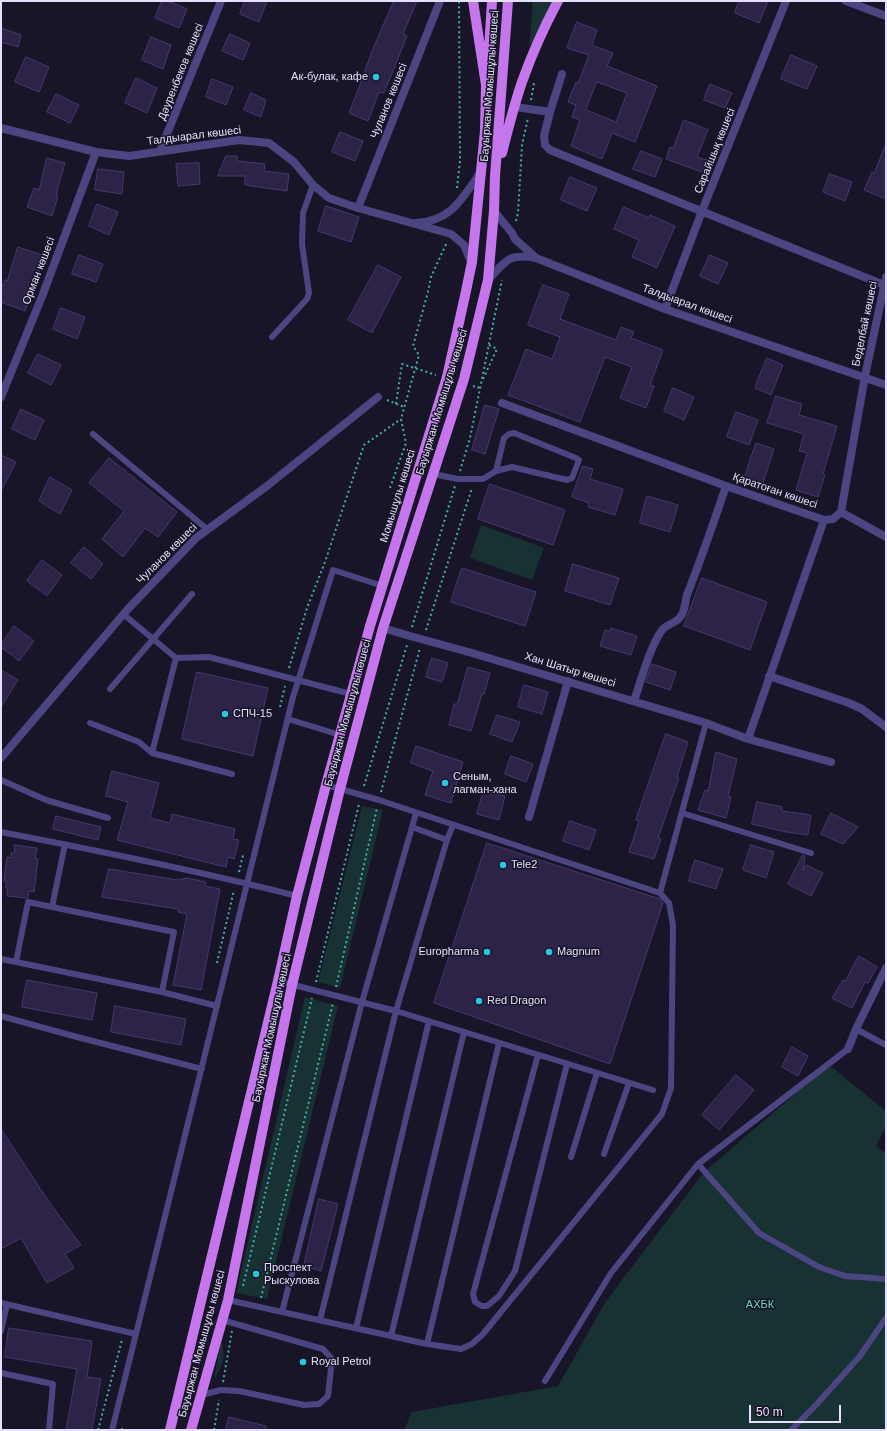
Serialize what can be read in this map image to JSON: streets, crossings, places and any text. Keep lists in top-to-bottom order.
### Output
{
  "streets": {
    "main road": ["Бауыржан Момышұлы көшесі", "Момышұлы көшесі"],
    "street": [
      "Дәуренбеков көшесі",
      "Чуланов көшесі",
      "Талдыарал көшесі",
      "Сарайшық көшесі",
      "Орман көшесі",
      "Беделбай көшесі",
      "Қаратоған көшесі",
      "Хан Шатыр көшесі"
    ]
  },
  "crossings": [
    ["Дәуренбеков көшесі", "Талдыарал көшесі"],
    ["Бауыржан Момышұлы көшесі", "Момышұлы көшесі"],
    ["Бауыржан Момышұлы көшесі", "Хан Шатыр көшесі"],
    ["Чуланов көшесі", "Талдыарал көшесі"],
    ["Талдыарал көшесі", "Сарайшық көшесі"],
    ["Талдыарал көшесі", "Орман көшесі"],
    ["Талдыарал көшесі", "Беделбай көшесі"],
    ["Талдыарал көшесі", "Момышұлы көшесі"],
    ["Қаратоған көшесі", "Хан Шатыр көшесі"]
  ],
  "parks": ["АХБК"],
  "places": [
    "Ак-булак, кафе",
    "СПЧ-15",
    "Сеным, лагман-хана",
    "Tele2",
    "Europharma",
    "Magnum",
    "Red Dragon",
    "Проспект Рыскулова",
    "Royal Petrol"
  ],
  "scale_bar": "50 m"
}
